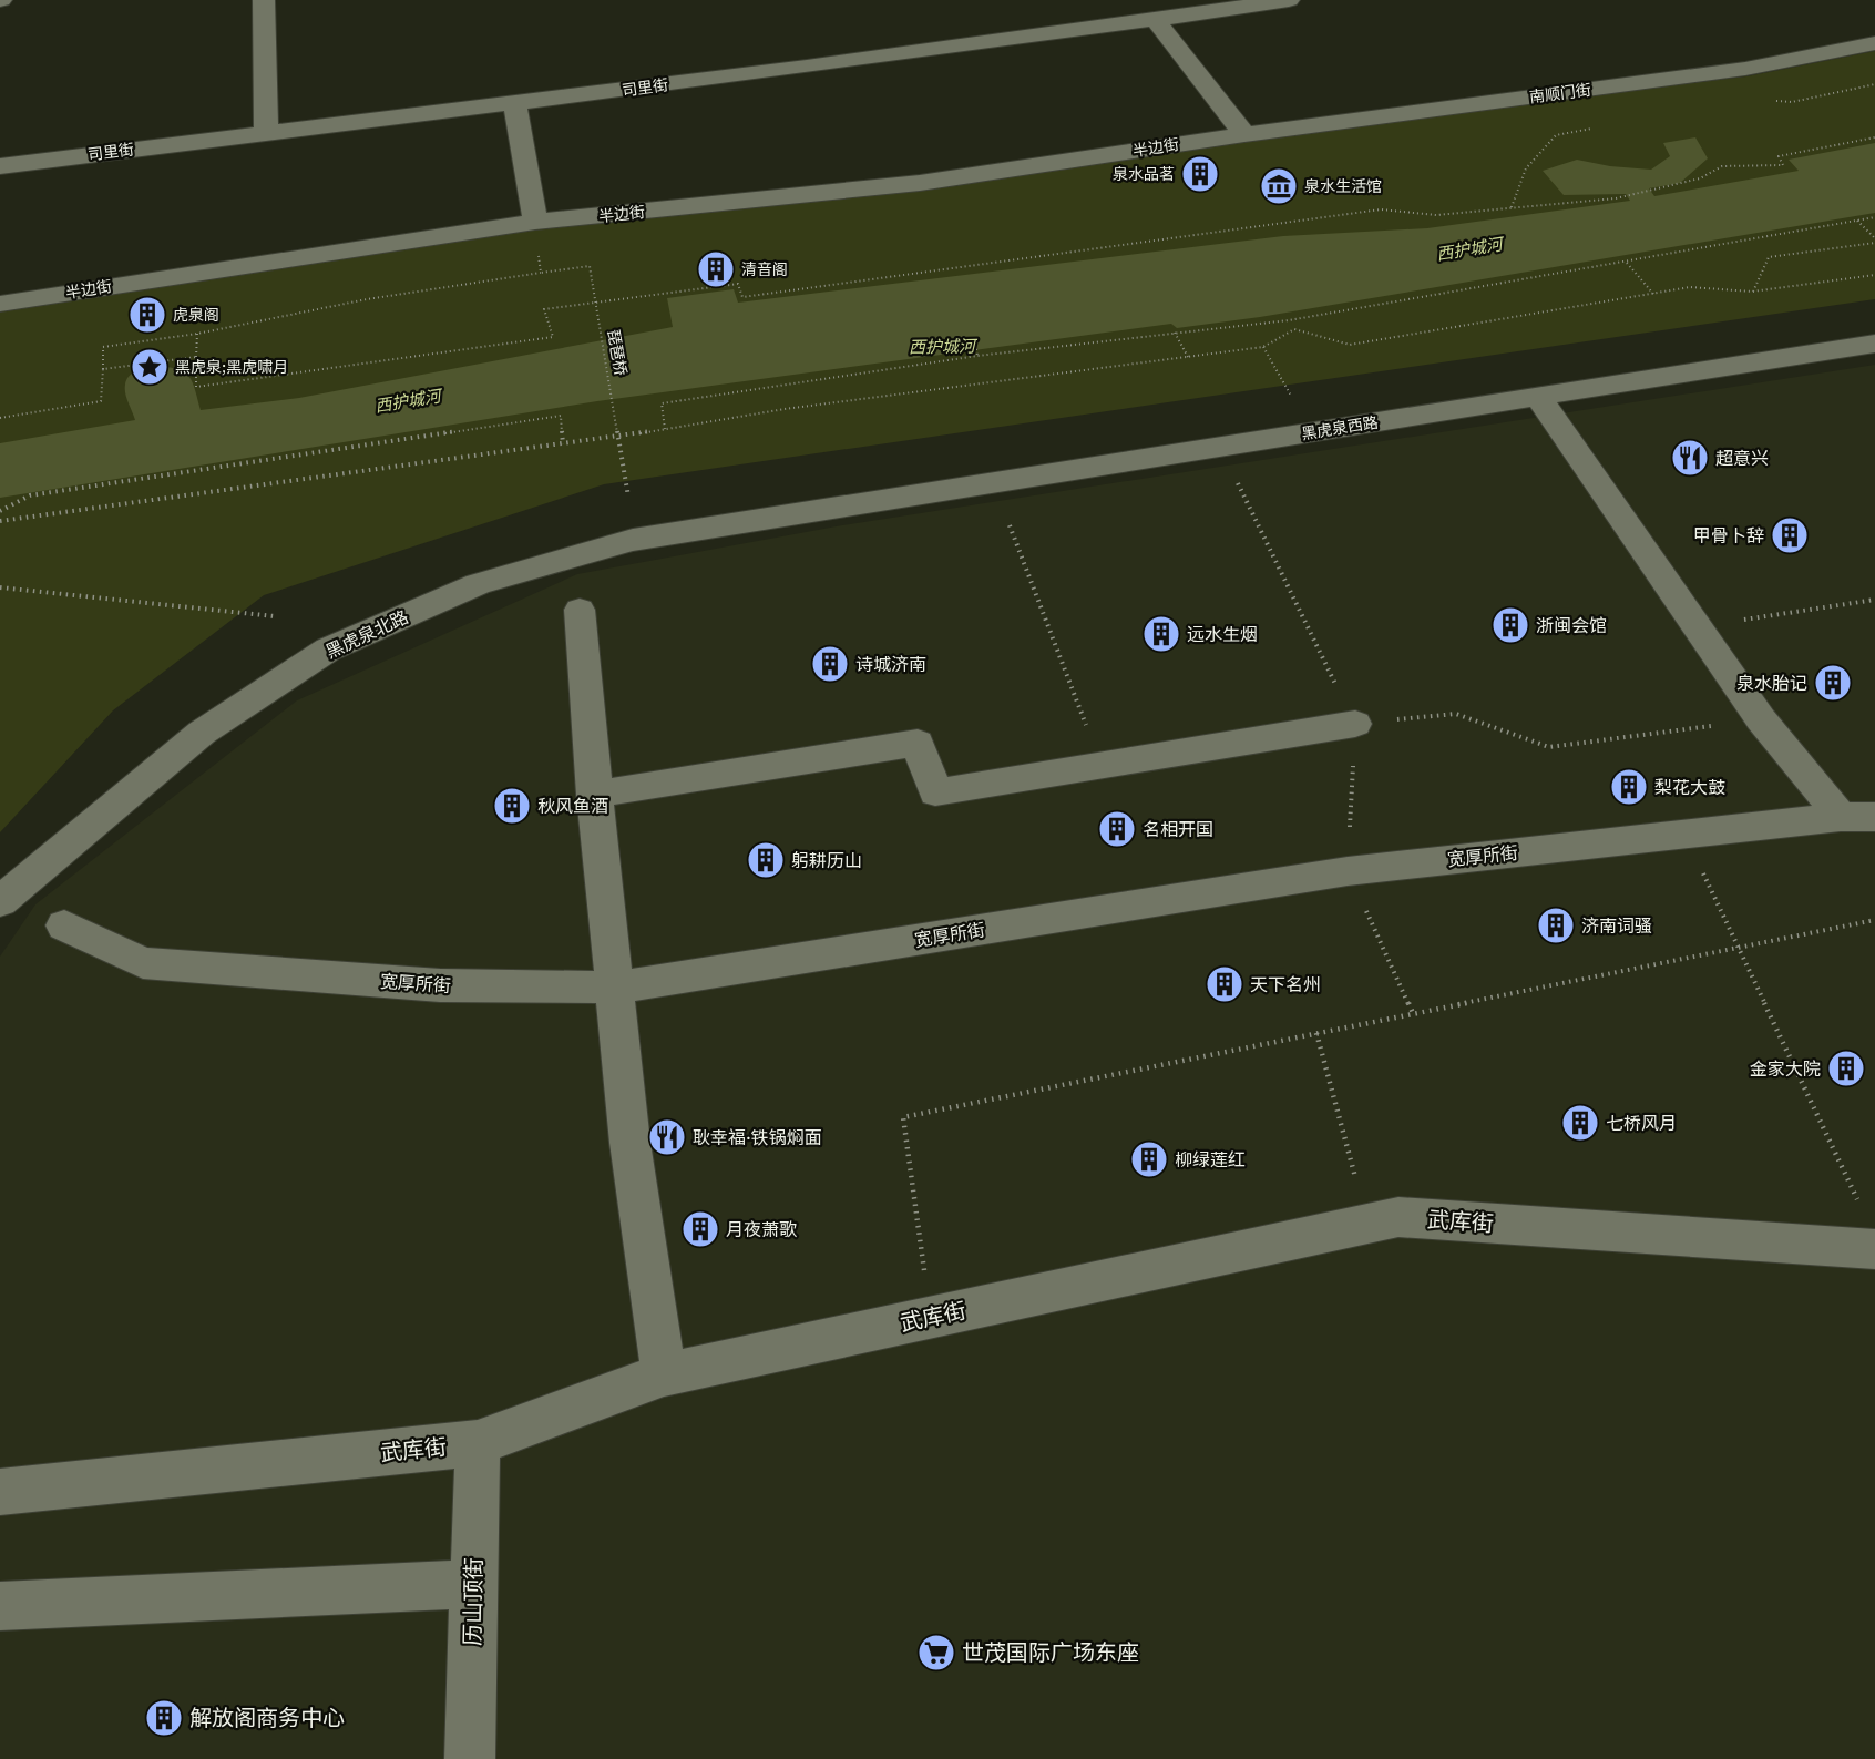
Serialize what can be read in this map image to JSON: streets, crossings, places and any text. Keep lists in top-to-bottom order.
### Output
{
  "streets": {
    "street": [
      "司里街",
      "南顺门街",
      "半边街",
      "黑虎泉西路",
      "黑虎泉北路",
      "宽厚所街",
      "武库街",
      "历山顶街"
    ],
    "path": ["琵琶桥"]
  },
  "crossings": [
    ["南顺门街", "半边街"],
    ["黑虎泉西路", "黑虎泉北路"],
    ["武库街", "历山顶街"]
  ],
  "water": ["西护城河"],
  "places": {
    "building": [
      "泉水品茗",
      "清音阁",
      "虎泉阁",
      "甲骨卜辞",
      "浙闽会馆",
      "远水生烟",
      "诗城济南",
      "泉水胎记",
      "梨花大鼓",
      "秋风鱼酒",
      "名相开国",
      "躬耕历山",
      "济南词骚",
      "天下名州",
      "金家大院",
      "七桥风月",
      "柳绿莲红",
      "月夜萧歌",
      "解放阁商务中心"
    ],
    "museum": ["泉水生活馆"],
    "place": ["黑虎泉;黑虎啸月"],
    "restaurant": ["超意兴", "耿幸福·铁锅焖面"],
    "supermarket": ["世茂国际广场东座"]
  }
}
